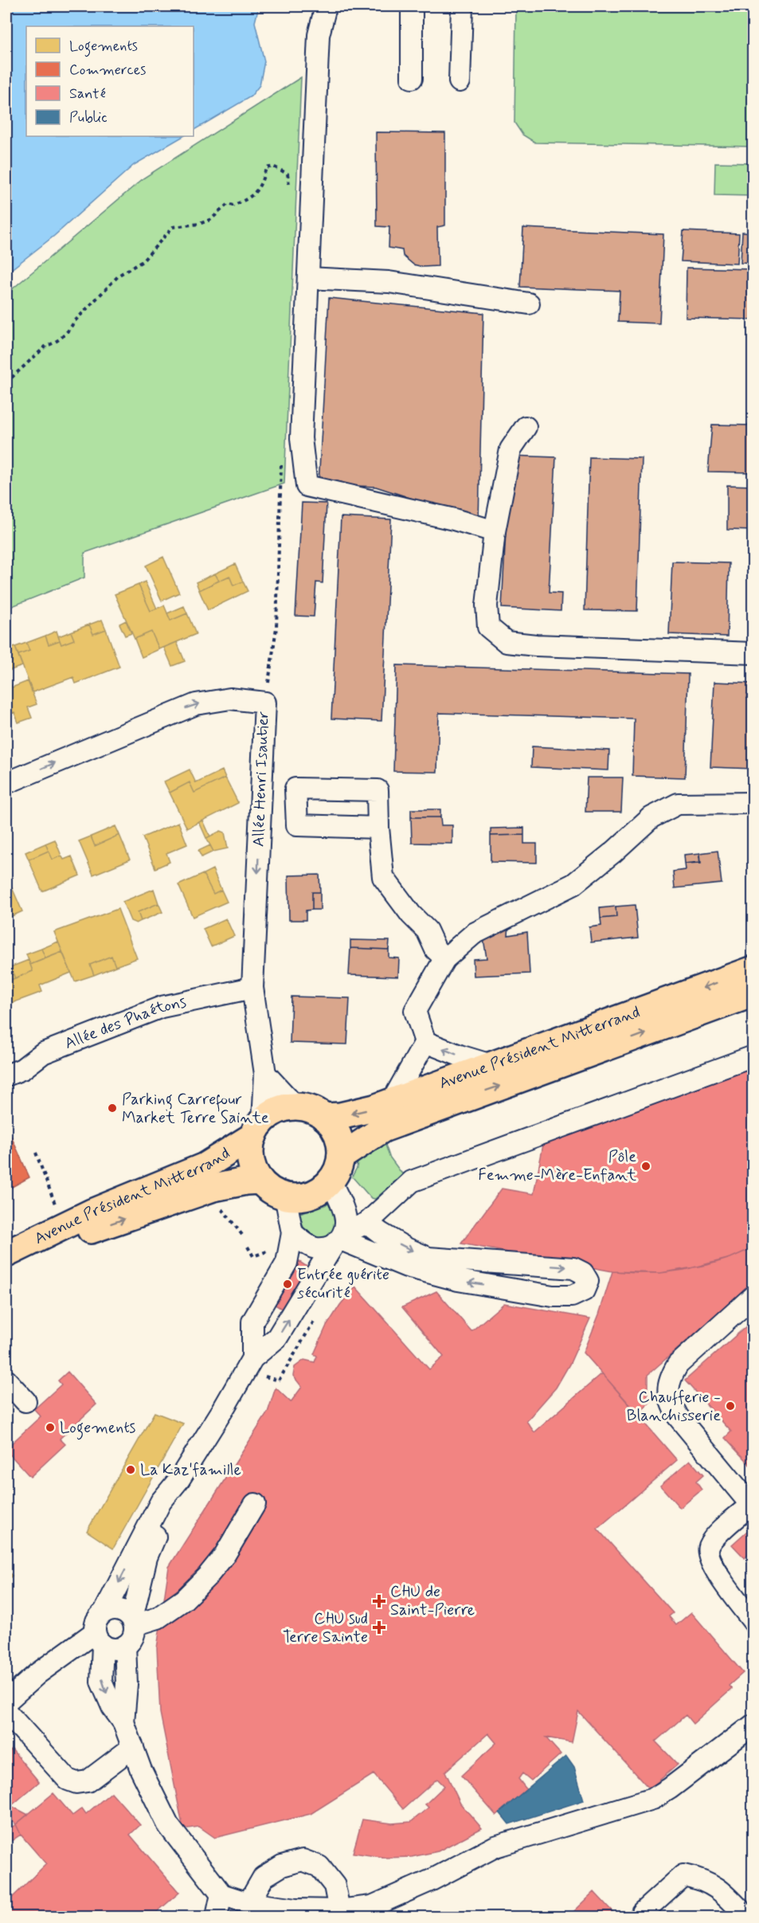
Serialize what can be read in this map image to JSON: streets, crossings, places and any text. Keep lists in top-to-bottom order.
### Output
{
  "streets": {
    "main road": ["Avenue Président Mitterrand"],
    "street": ["Allée Henri Isautier", "Allée des Phaétons"]
  },
  "crossings": [
    ["Allée Henri Isautier", "Allée des Phaétons"],
    ["Allée Henri Isautier", "Avenue Président Mitterrand"]
  ],
  "places": {
    "other": [
      "Parking Carrefour Market Terre Sainte",
      "Pôle Femme-Mère-Enfant",
      "Entrée guérite sécurité",
      "Chaufferie - Blanchisserie",
      "Logements",
      "La Kaz'famille"
    ],
    "health": ["CHU de Saint-Pierre", "CHU sud Terre Sainte"]
  },
  "legend": [
    "Logements",
    "Commerces",
    "Santé",
    "Public"
  ]
}
